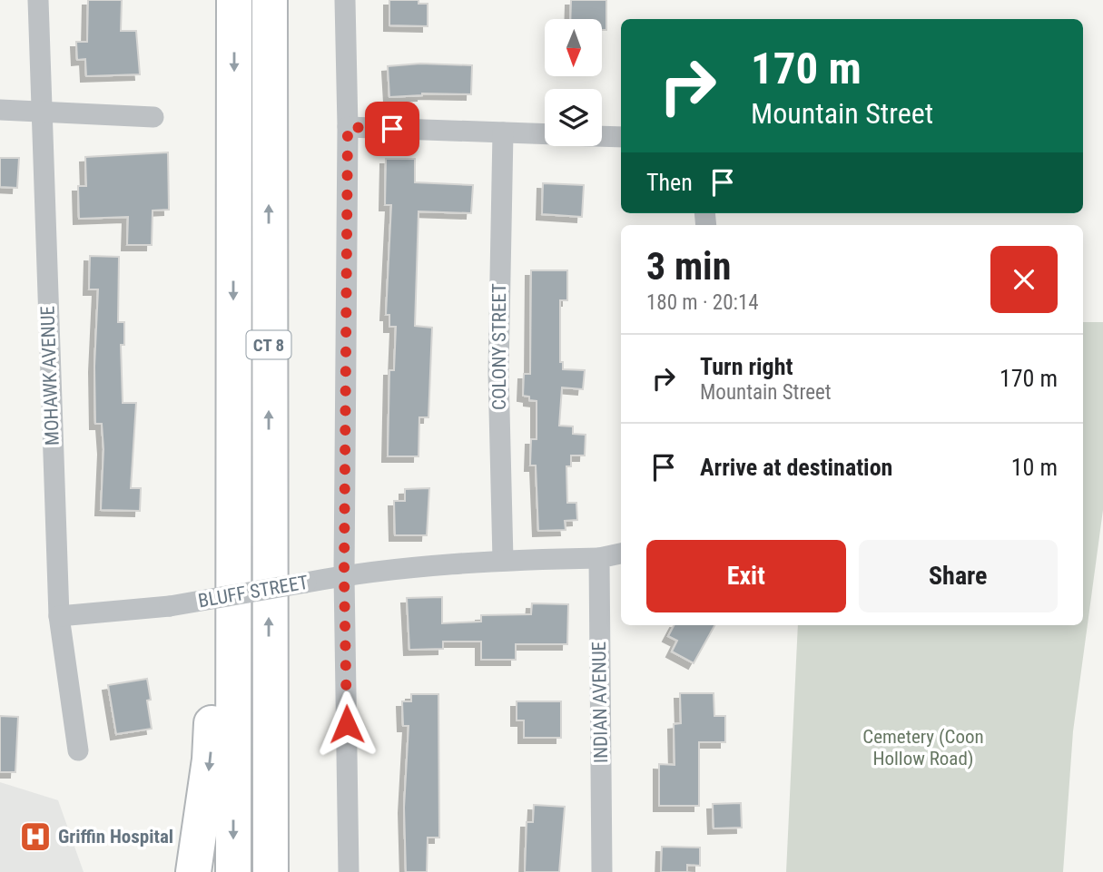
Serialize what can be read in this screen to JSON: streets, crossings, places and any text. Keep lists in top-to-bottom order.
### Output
{
  "streets": {
    "highway": ["CT 8"],
    "street": [
      "COLONY STREET",
      "MOHAWK AVENUE",
      "BLUFF STREET",
      "INDIAN AVENUE"
    ]
  },
  "crossings": [
    ["COLONY STREET", "BLUFF STREET"],
    ["MOHAWK AVENUE", "BLUFF STREET"],
    ["BLUFF STREET", "INDIAN AVENUE"]
  ],
  "parks": ["Cemetery (Coon Hollow Road)"],
  "places": {
    "hospital": ["Griffin Hospital"]
  },
  "north": "bottom",
  "page": {
    "turn": ["170 m", "Mountain Street"],
    "then": "Then",
    "heading": ["3 min", "180 m · 20:14"],
    "list": [
      {
        "name": "Turn right",
        "note": "Mountain Street",
        "value": "170 m"
      },
      {
        "name": "Arrive at destination",
        "value": "10 m"
      }
    ],
    "buttons": ["Exit", "Share"]
  }
}
